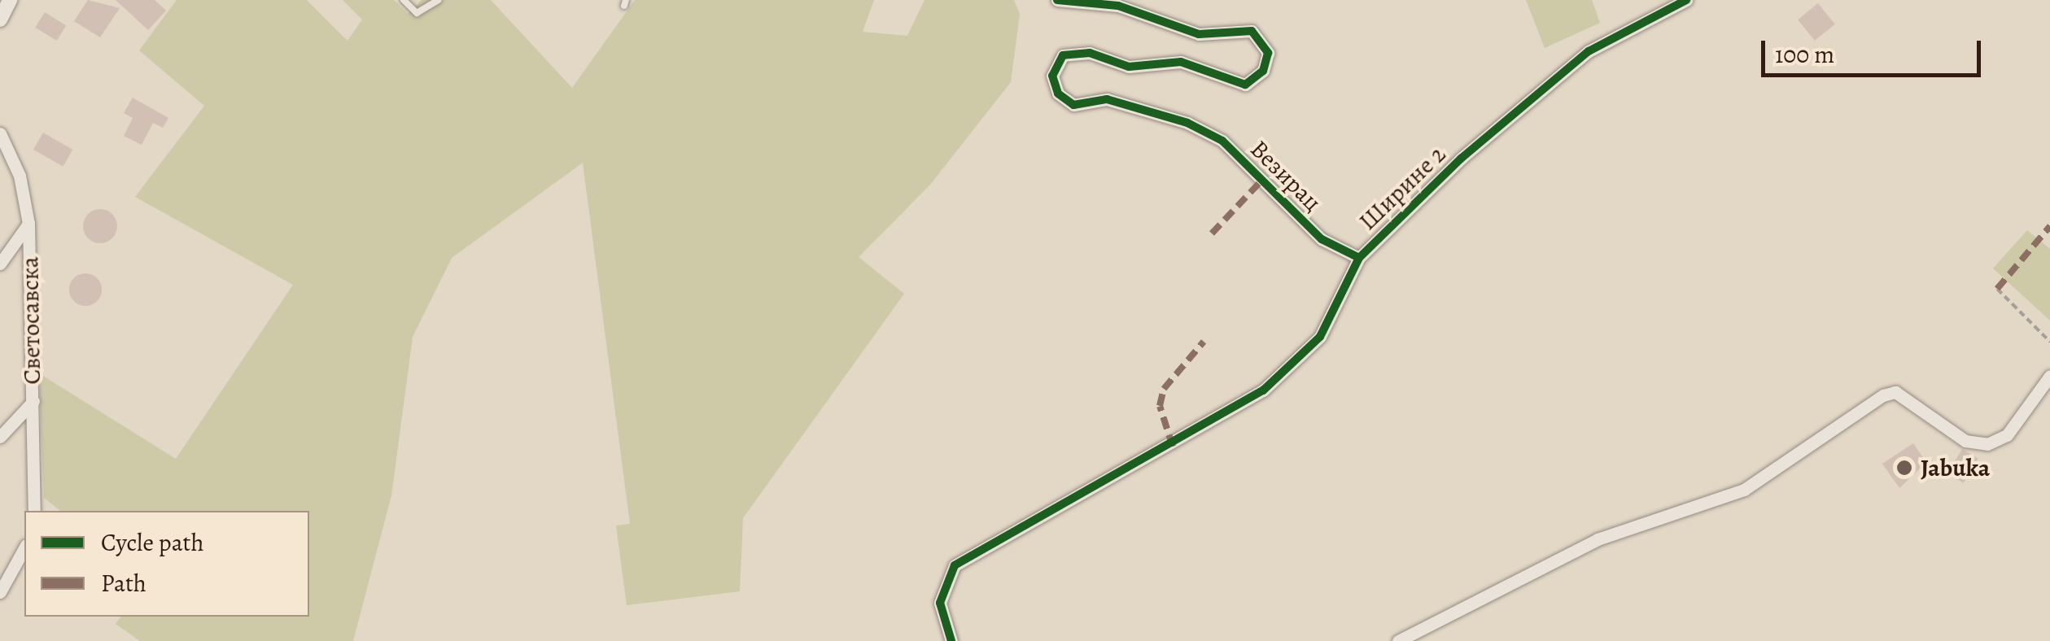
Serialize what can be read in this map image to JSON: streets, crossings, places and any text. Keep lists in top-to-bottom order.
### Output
{
  "streets": {
    "street": ["Везирац", "Ширине 2", "Светосавска"]
  },
  "crossings": [
    ["Везирац", "Ширине 2"]
  ],
  "places": ["Jabuka"],
  "legend": ["Cycle path", "Path"],
  "scale_bar": "100 m"
}
